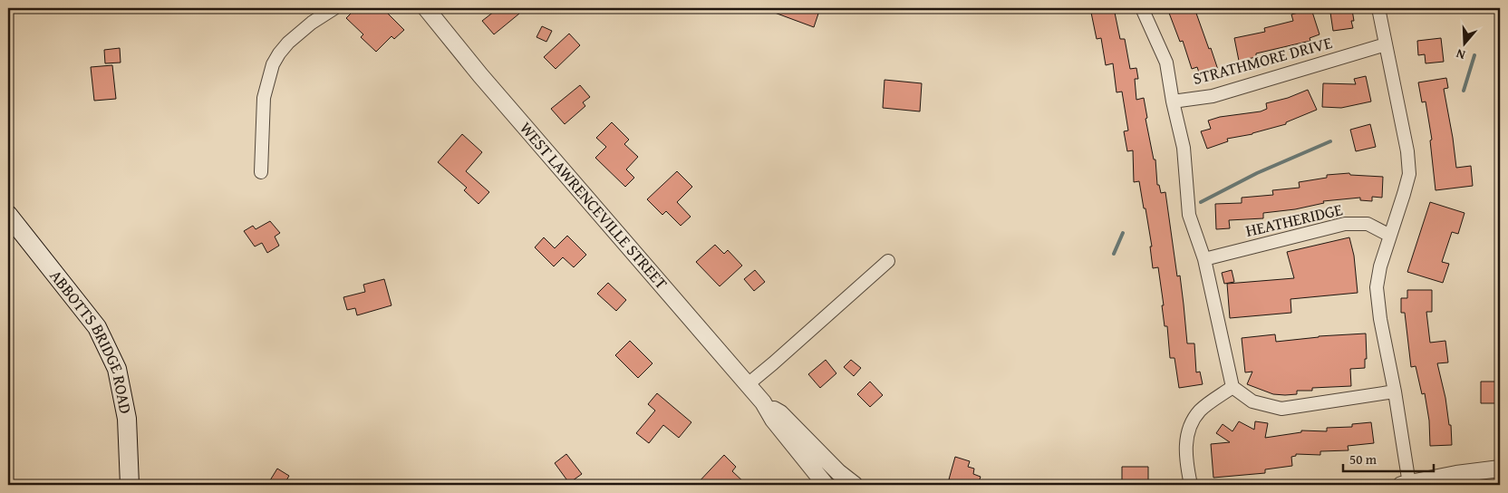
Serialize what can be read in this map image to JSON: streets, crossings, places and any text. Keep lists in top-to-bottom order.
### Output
{
  "streets": {
    "main road": ["ABBOTTS BRIDGE ROAD"],
    "street": ["STRATHMORE DRIVE", "WEST LAWRENCEVILLE STREET", "HEATHERIDGE"]
  },
  "scale_bar": "50 m",
  "north": "bottom"
}
